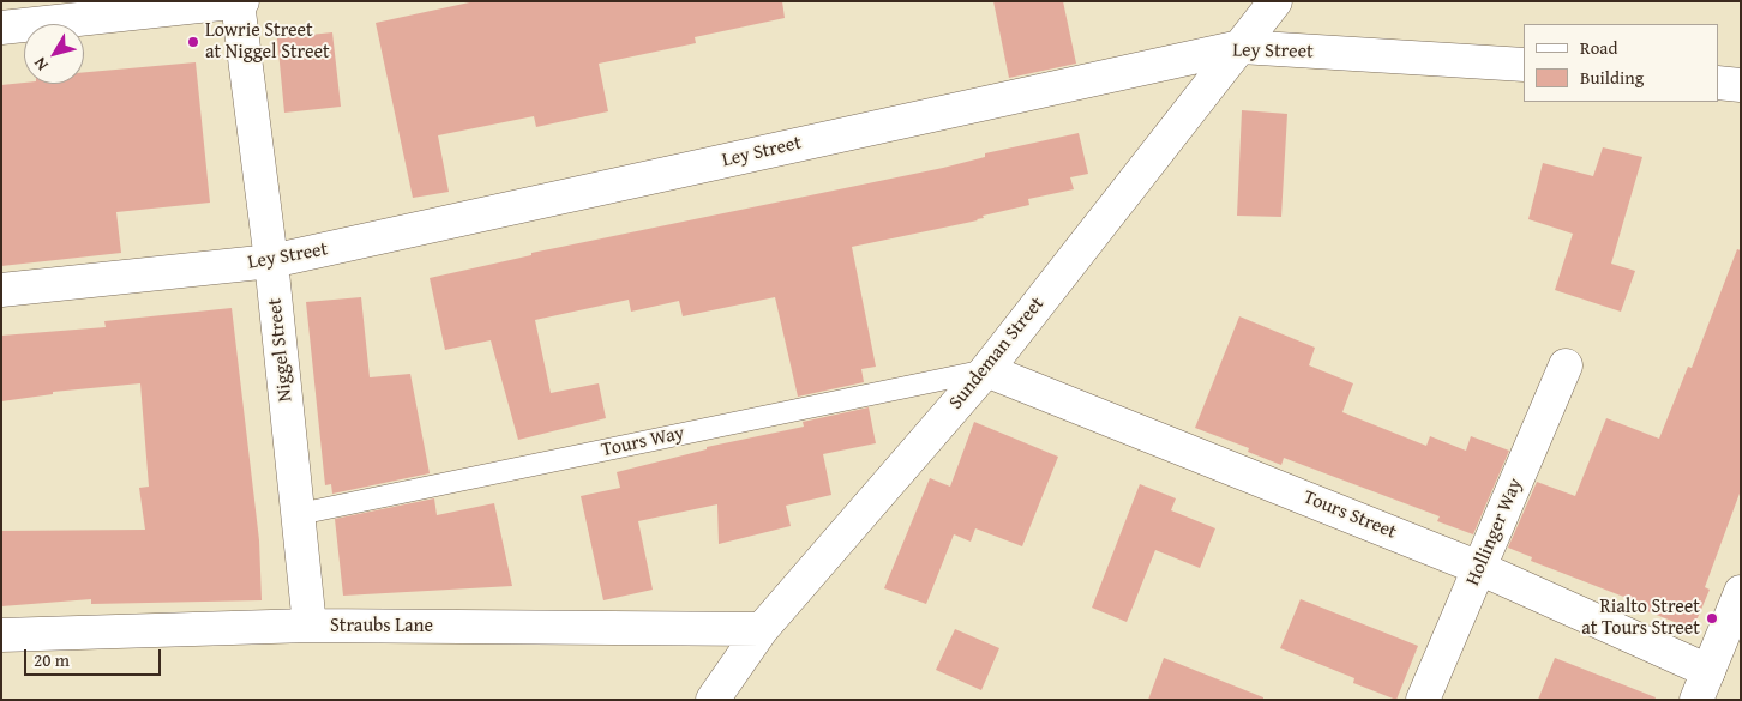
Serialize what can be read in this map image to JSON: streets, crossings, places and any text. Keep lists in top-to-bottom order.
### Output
{
  "streets": {
    "street": [
      "Ley Street",
      "Niggel Street",
      "Sundeman Street",
      "Tours Street",
      "Hollinger Way",
      "Straubs Lane"
    ],
    "lane": ["Tours Way"]
  },
  "crossings": [
    ["Ley Street", "Niggel Street"],
    ["Ley Street", "Sundeman Street"],
    ["Niggel Street", "Tours Way"],
    ["Niggel Street", "Straubs Lane"],
    ["Sundeman Street", "Tours Way"],
    ["Sundeman Street", "Tours Street"],
    ["Sundeman Street", "Straubs Lane"],
    ["Tours Way", "Tours Street"],
    ["Tours Street", "Hollinger Way"]
  ],
  "places": ["Lowrie Street at Niggel Street", "Rialto Street at Tours Street"],
  "legend": ["Road", "Building"],
  "scale_bar": "20 m",
  "north": "bottom left"
}
